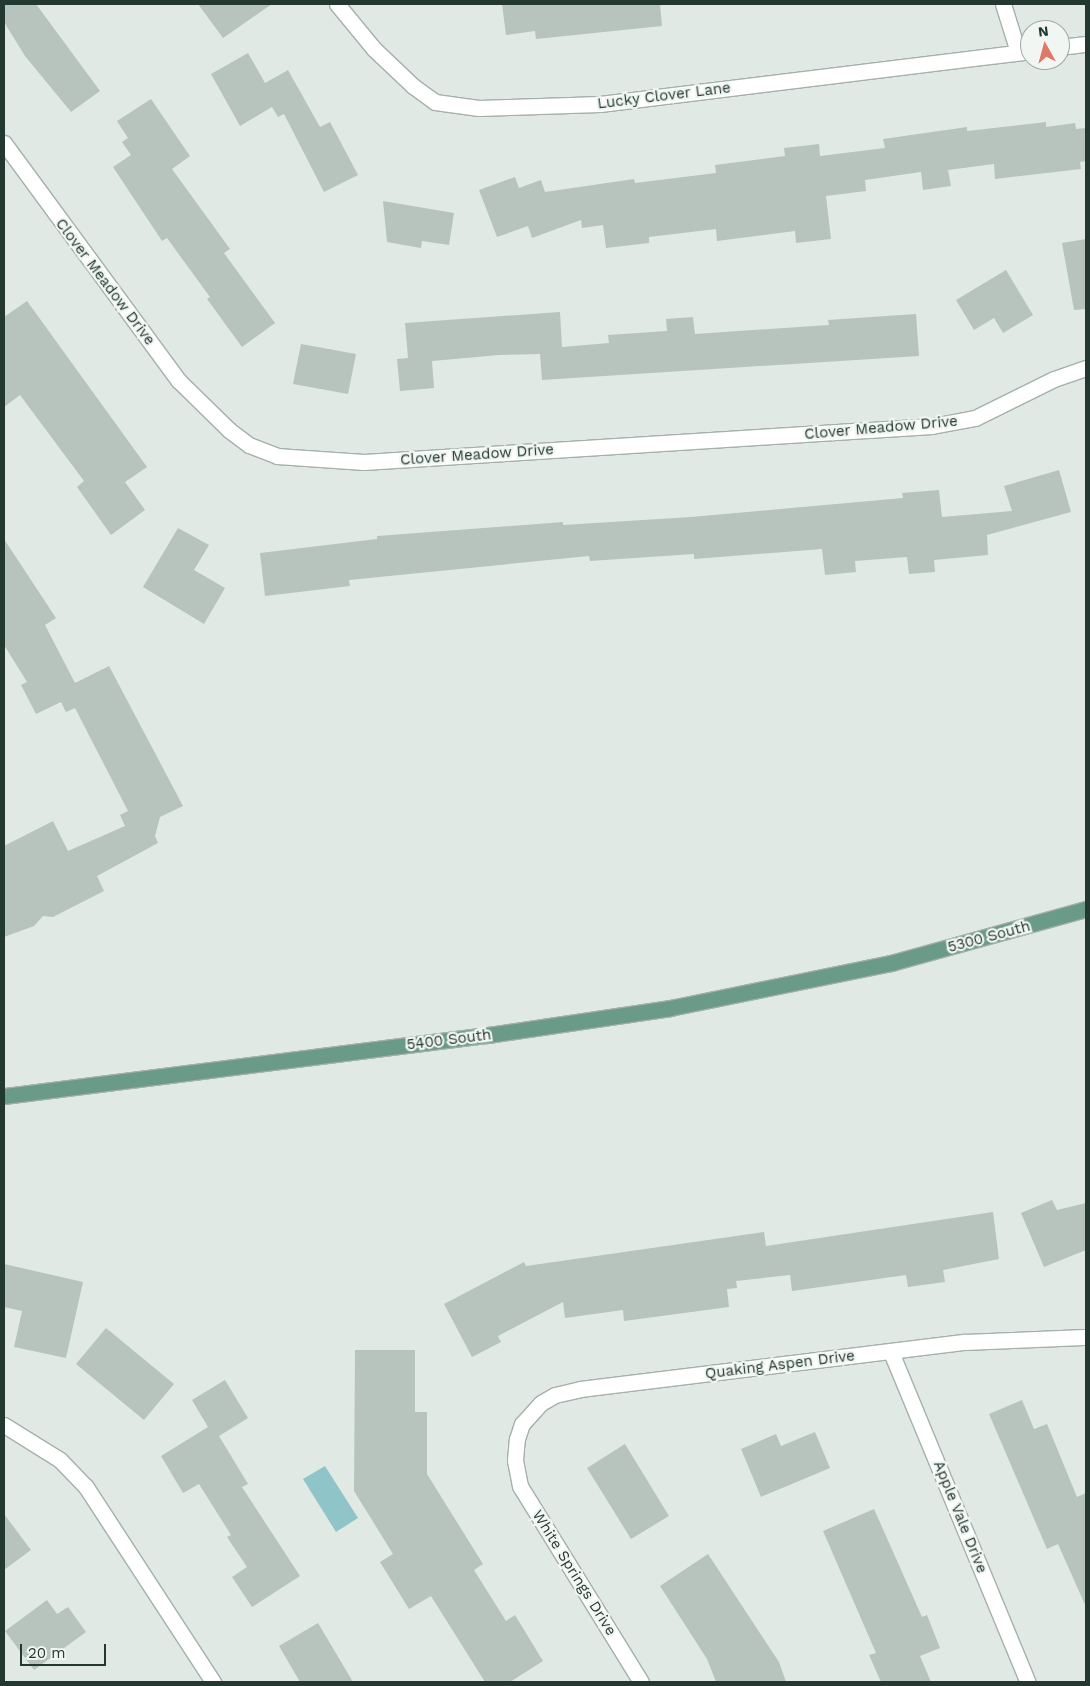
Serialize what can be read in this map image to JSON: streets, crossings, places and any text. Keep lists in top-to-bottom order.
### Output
{
  "streets": {
    "main road": ["5300 South", "5400 South"],
    "street": [
      "Lucky Clover Lane",
      "Clover Meadow Drive",
      "Quaking Aspen Drive",
      "Apple Vale Drive",
      "White Springs Drive"
    ]
  },
  "crossings": [
    ["5300 South", "5400 South"],
    ["Quaking Aspen Drive", "Apple Vale Drive"],
    ["Quaking Aspen Drive", "White Springs Drive"]
  ],
  "scale_bar": "20 m",
  "north": "top"
}
